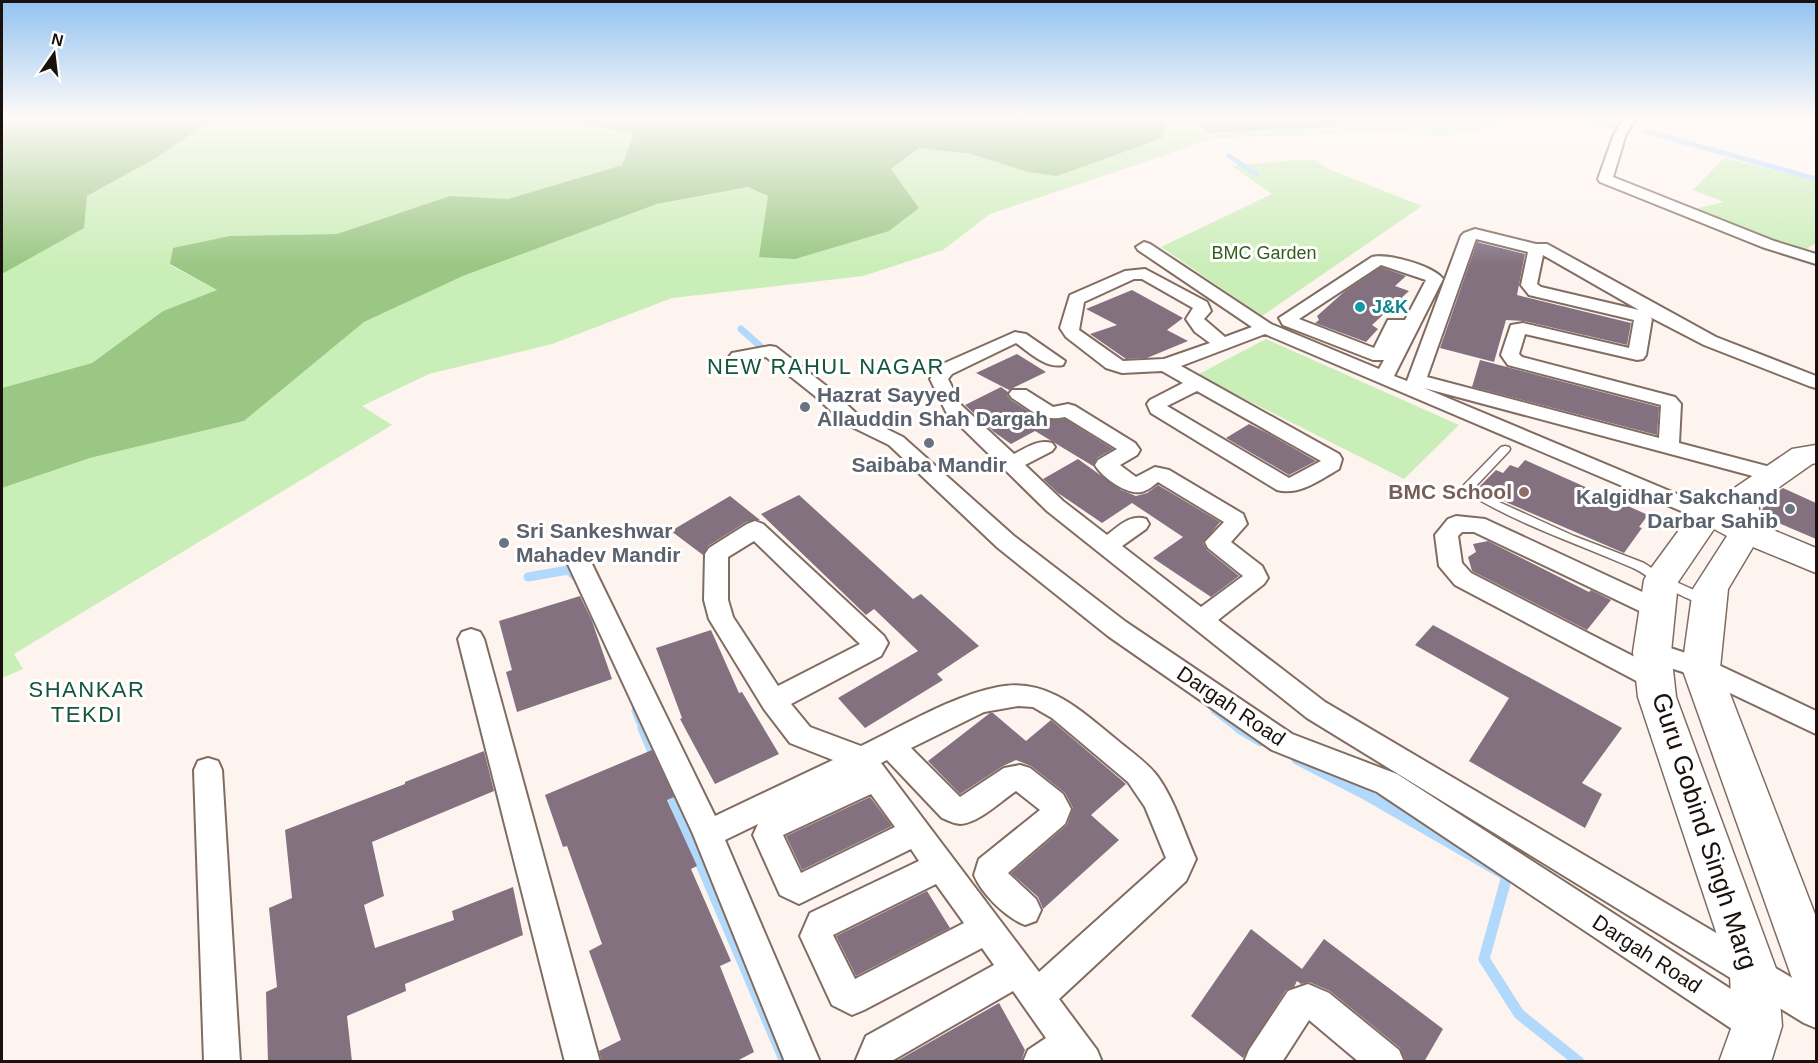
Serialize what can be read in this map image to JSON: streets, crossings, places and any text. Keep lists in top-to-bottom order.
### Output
{
  "streets": {
    "street": ["Dargah Road", "Guru Gobind Singh Marg"]
  },
  "crossings": [
    ["Dargah Road", "Guru Gobind Singh Marg"]
  ],
  "districts": ["NEW RAHUL NAGAR", "SHANKAR TEKDI"],
  "parks": ["BMC Garden"],
  "places": [
    "J&K",
    "Hazrat Sayyed Allauddin Shah Dargah",
    "Saibaba Mandir",
    "BMC School",
    "Kalgidhar Sakchand Darbar Sahib",
    "Sri Sankeshwar Mahadev Mandir"
  ],
  "north": "top"
}
